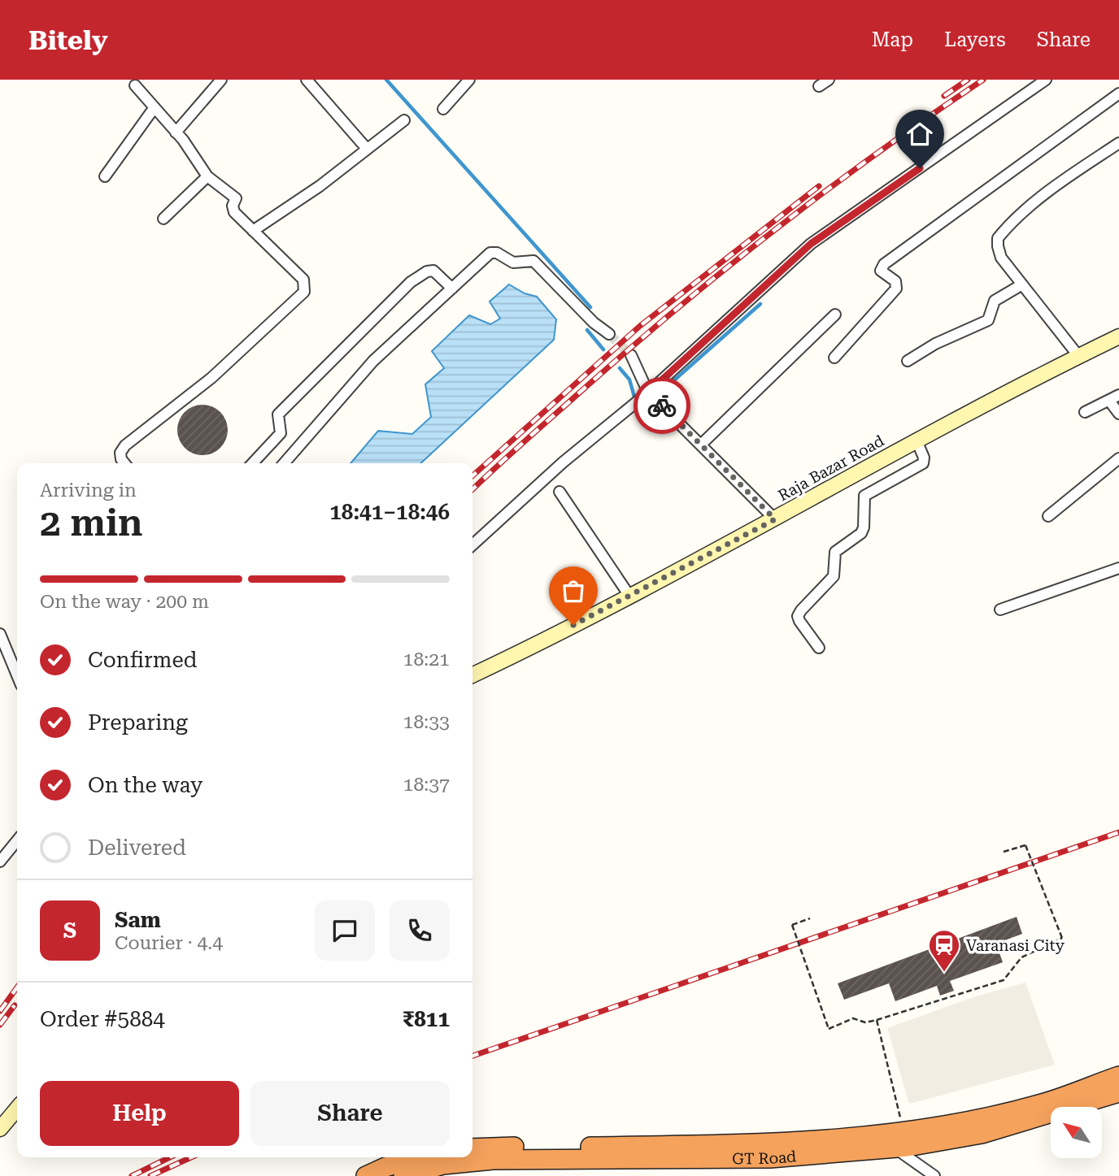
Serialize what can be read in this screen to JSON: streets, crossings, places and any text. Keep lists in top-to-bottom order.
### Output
{
  "streets": {
    "highway": ["GT Road"],
    "street": ["Raja Bazar Road"]
  },
  "places": {
    "station": ["Varanasi City"]
  },
  "north": "top left",
  "page": {
    "header": "Bitely",
    "nav": ["Map", "Layers", "Share"],
    "heading": ["2 min", "Arriving in", "18:41–18:46"],
    "panel": [
      "Sam",
      "Courier · 4.4",
      "Order #5884",
      "₹811"
    ],
    "bar": "On the way · 200 m",
    "list": [
      ["Confirmed", "18:21"],
      ["Preparing", "18:33"],
      ["On the way", "18:37"],
      "Delivered"
    ],
    "round": "S",
    "buttons": ["Help", "Share"]
  }
}
